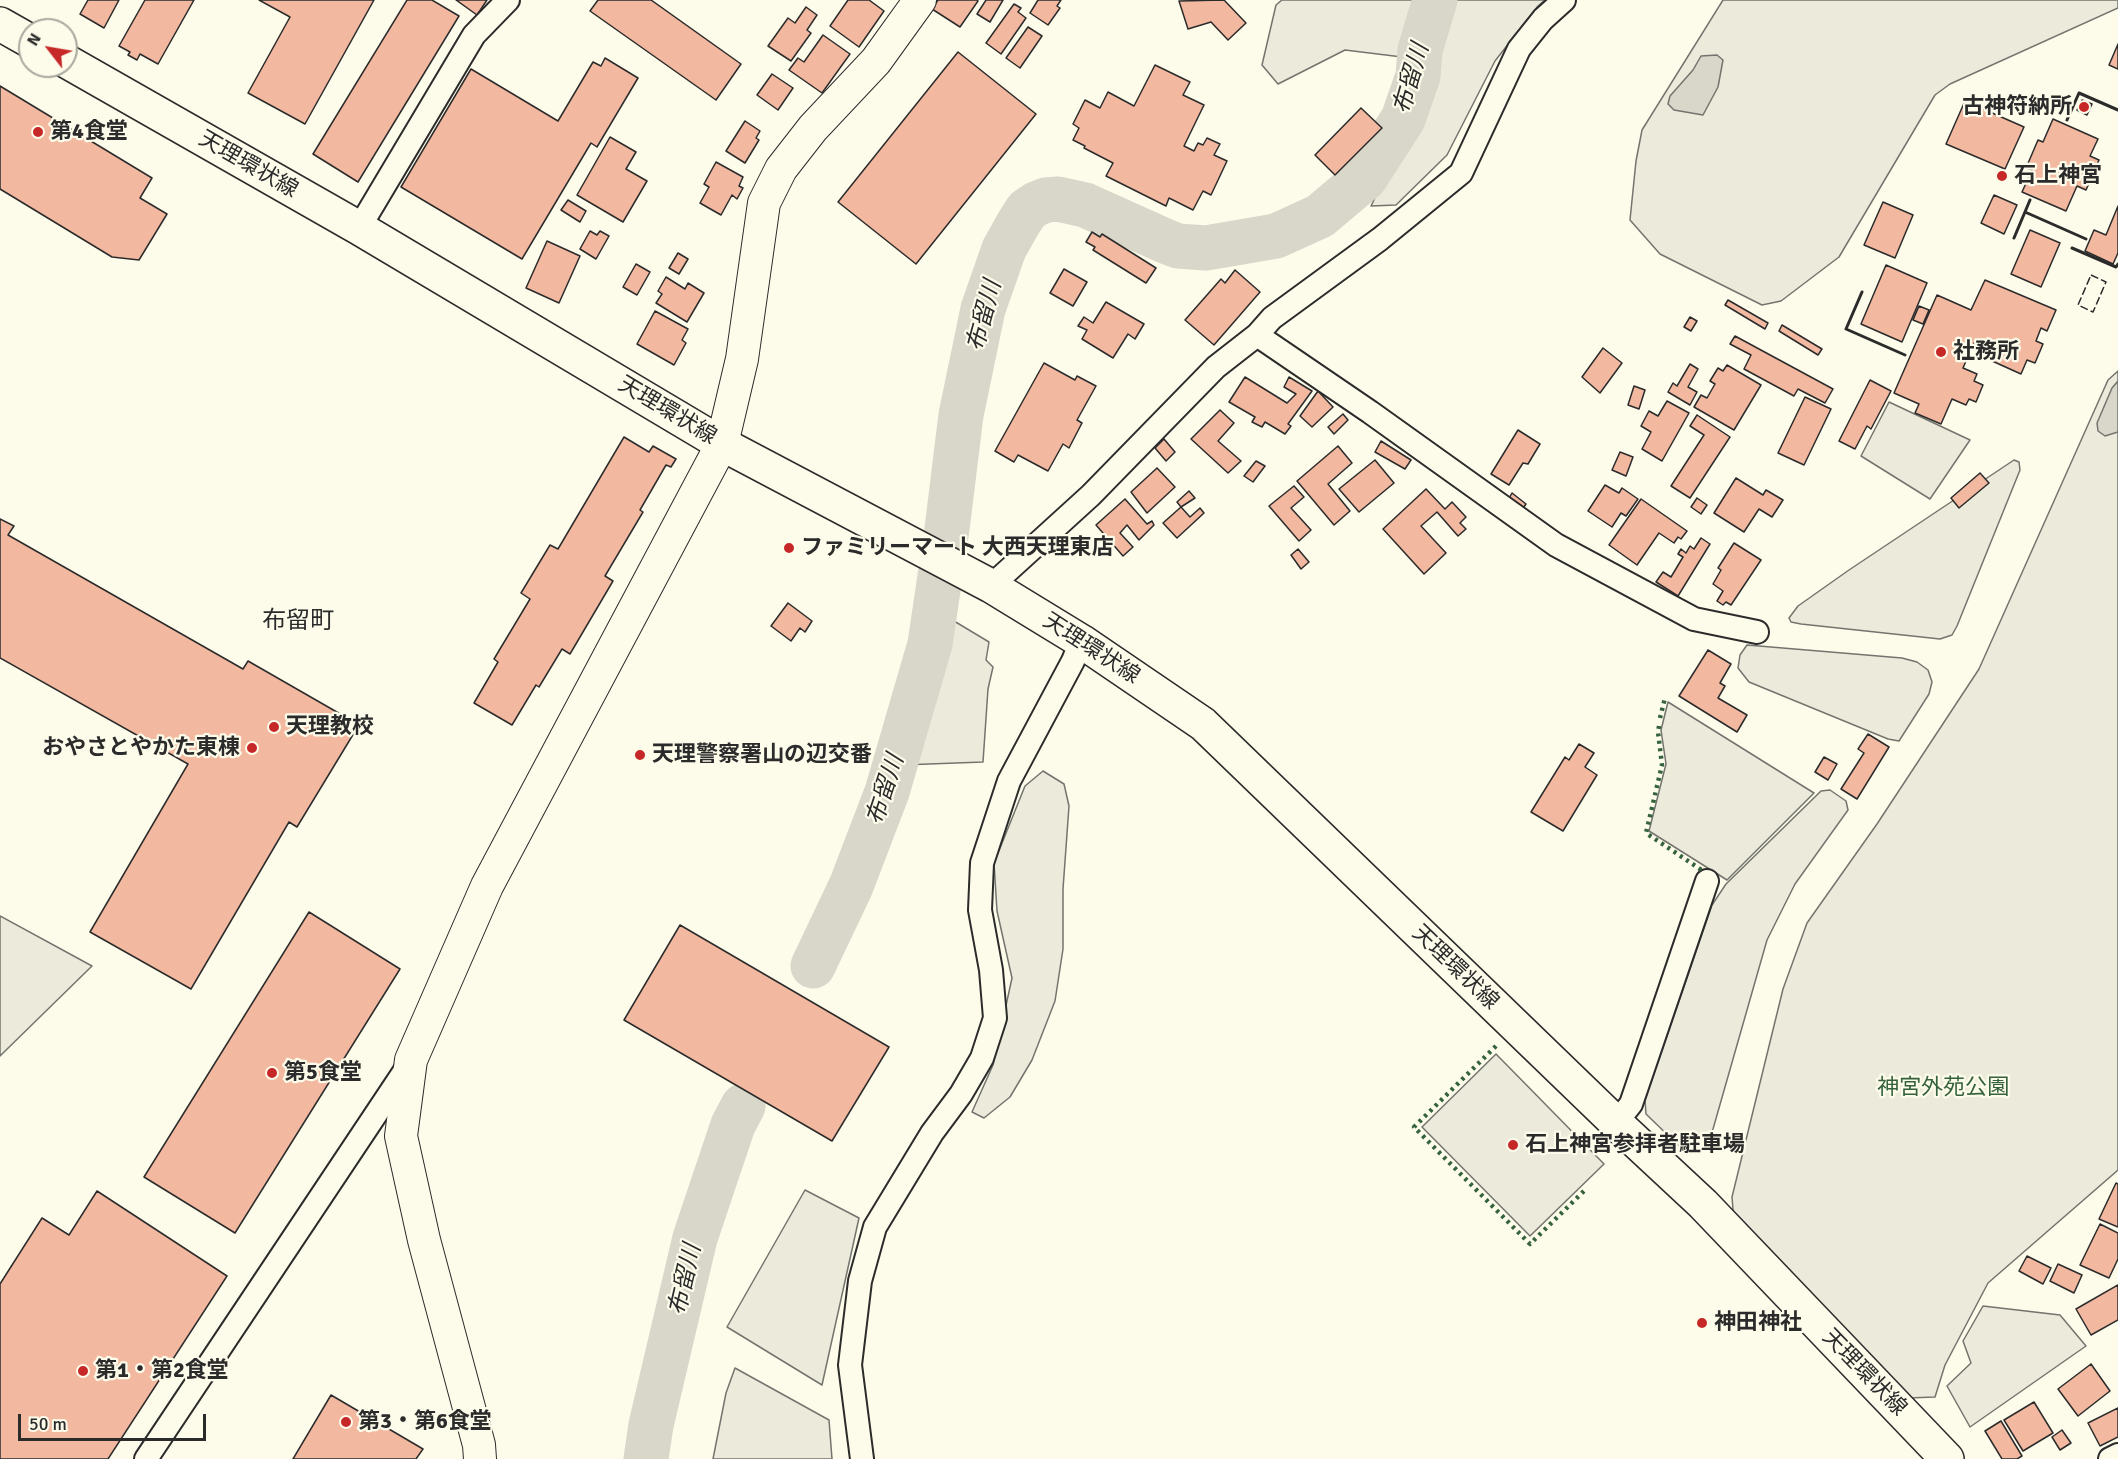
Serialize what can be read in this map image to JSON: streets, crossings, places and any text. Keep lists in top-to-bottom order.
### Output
{
  "streets": {
    "main road": ["天理環状線"]
  },
  "districts": ["布留町"],
  "water": ["布留川"],
  "parks": ["神宮外苑公園"],
  "places": [
    "古神符納所",
    "第4食堂",
    "石上神宮",
    "社務所",
    "ファミリーマート 大西天理東店",
    "天理教校",
    "おやさとやかた東棟",
    "天理警察署山の辺交番",
    "第5食堂",
    "石上神宮参拝者駐車場",
    "神田神社",
    "第1・第2食堂",
    "第3・第6食堂"
  ],
  "scale_bar": "50 m",
  "north": "top left"
}
